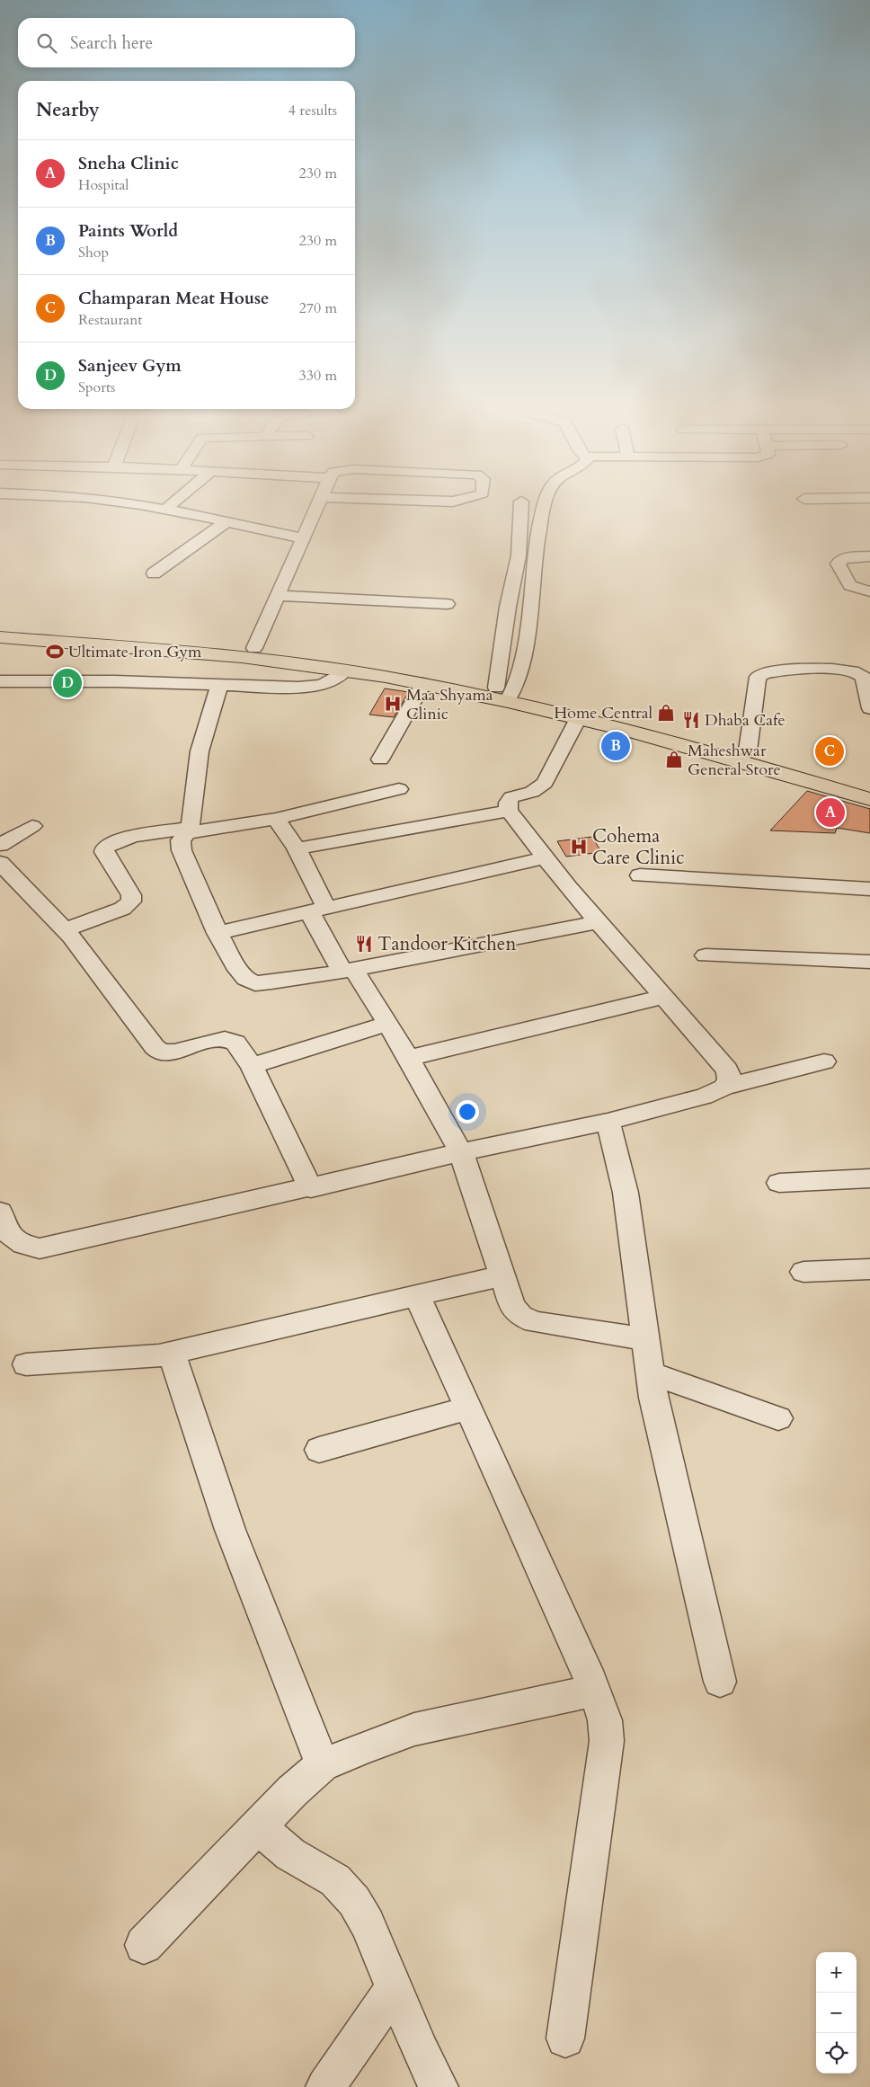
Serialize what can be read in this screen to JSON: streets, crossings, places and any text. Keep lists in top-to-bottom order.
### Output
{
  "places": {
    "sports": ["Ultimate Iron Gym"],
    "hospital": ["Maa Shyama Clinic", "Cohema Care Clinic"],
    "shop": ["Home Central", "Maheshwar General Store"],
    "restaurant": ["Dhaba Cafe", "Tandoor Kitchen"]
  },
  "page": {
    "search": "Search here",
    "heading": ["Nearby", "4 results"],
    "list": [
      {
        "mark": "A",
        "name": "Sneha Clinic",
        "note": "Hospital",
        "value": "230 m"
      },
      {
        "mark": "B",
        "name": "Paints World",
        "note": "Shop",
        "value": "230 m"
      },
      {
        "mark": "C",
        "name": "Champaran Meat House",
        "note": "Restaurant",
        "value": "270 m"
      },
      {
        "mark": "D",
        "name": "Sanjeev Gym",
        "note": "Sports",
        "value": "330 m"
      }
    ],
    "pins": [
      "D",
      "B",
      "C",
      "A"
    ],
    "map_buttons": ["+", "−"]
  }
}
